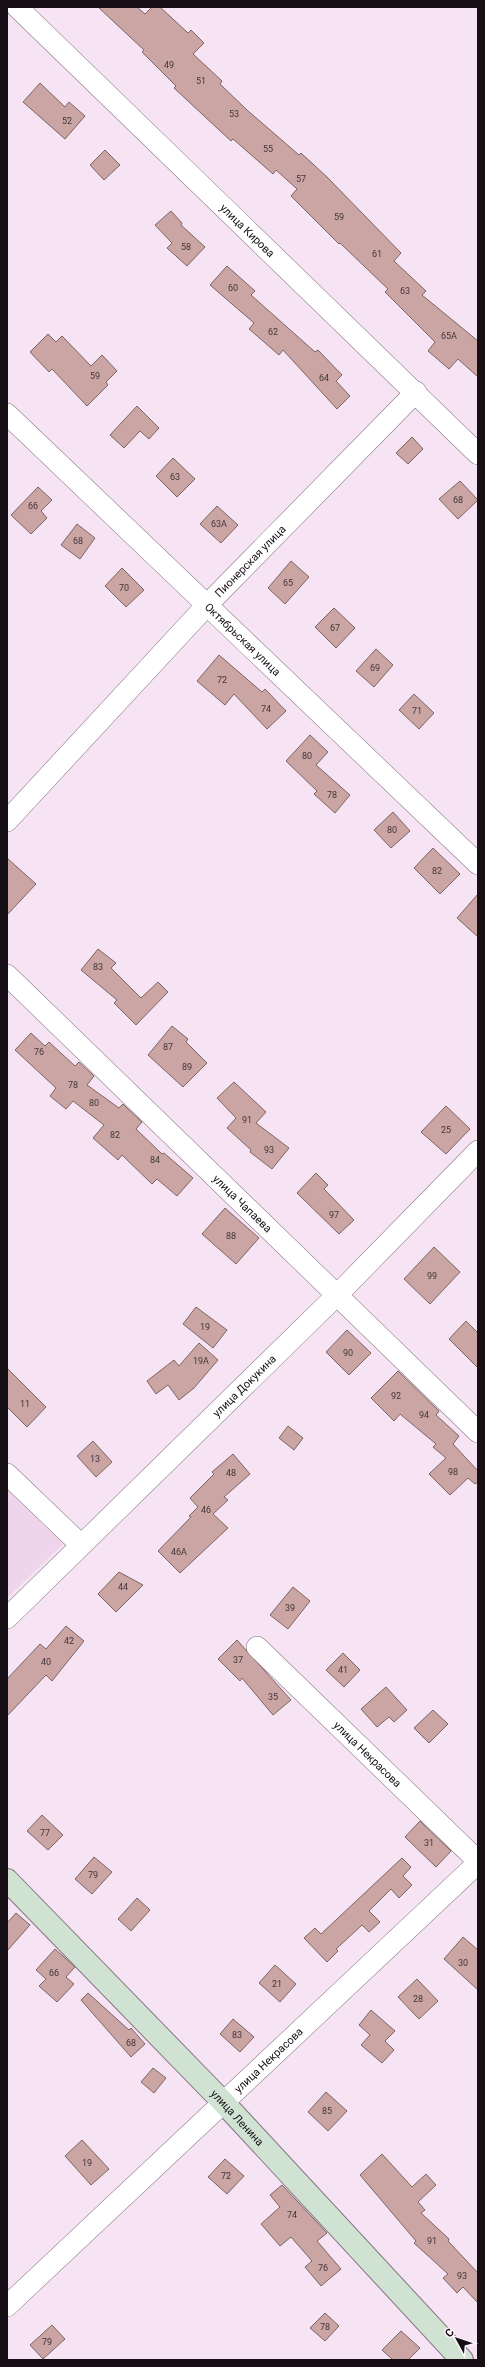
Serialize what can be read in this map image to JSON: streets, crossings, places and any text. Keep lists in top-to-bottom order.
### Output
{
  "streets": {
    "street": [
      "улица Кирова",
      "Пионерская улица",
      "Октябрьская улица",
      "улица Чапаева",
      "улица Докукина",
      "улица Некрасова",
      "улица Ленина"
    ]
  },
  "crossings": [
    ["улица Кирова", "Пионерская улица"],
    ["Пионерская улица", "Октябрьская улица"],
    ["улица Чапаева", "улица Докукина"],
    ["улица Некрасова", "улица Ленина"]
  ],
  "house_numbers": [
    "49",
    "51",
    "53",
    "52",
    "55",
    "57",
    "59",
    "58",
    "61",
    "60",
    "63",
    "62",
    "65А",
    "59",
    "64",
    "63",
    "68",
    "66",
    "63А",
    "68",
    "65",
    "70",
    "67",
    "69",
    "72",
    "74",
    "71",
    "80",
    "78",
    "80",
    "82",
    "83",
    "87",
    "76",
    "89",
    "78",
    "80",
    "91",
    "25",
    "82",
    "93",
    "84",
    "97",
    "88",
    "99",
    "19",
    "90",
    "19А",
    "92",
    "11",
    "94",
    "13",
    "98",
    "48",
    "46",
    "46А",
    "44",
    "39",
    "42",
    "37",
    "40",
    "41",
    "35",
    "77",
    "31",
    "79",
    "30",
    "66",
    "21",
    "28",
    "83",
    "68",
    "85",
    "19",
    "72",
    "74",
    "91",
    "76",
    "93",
    "78",
    "79"
  ],
  "north": "top left"
}
